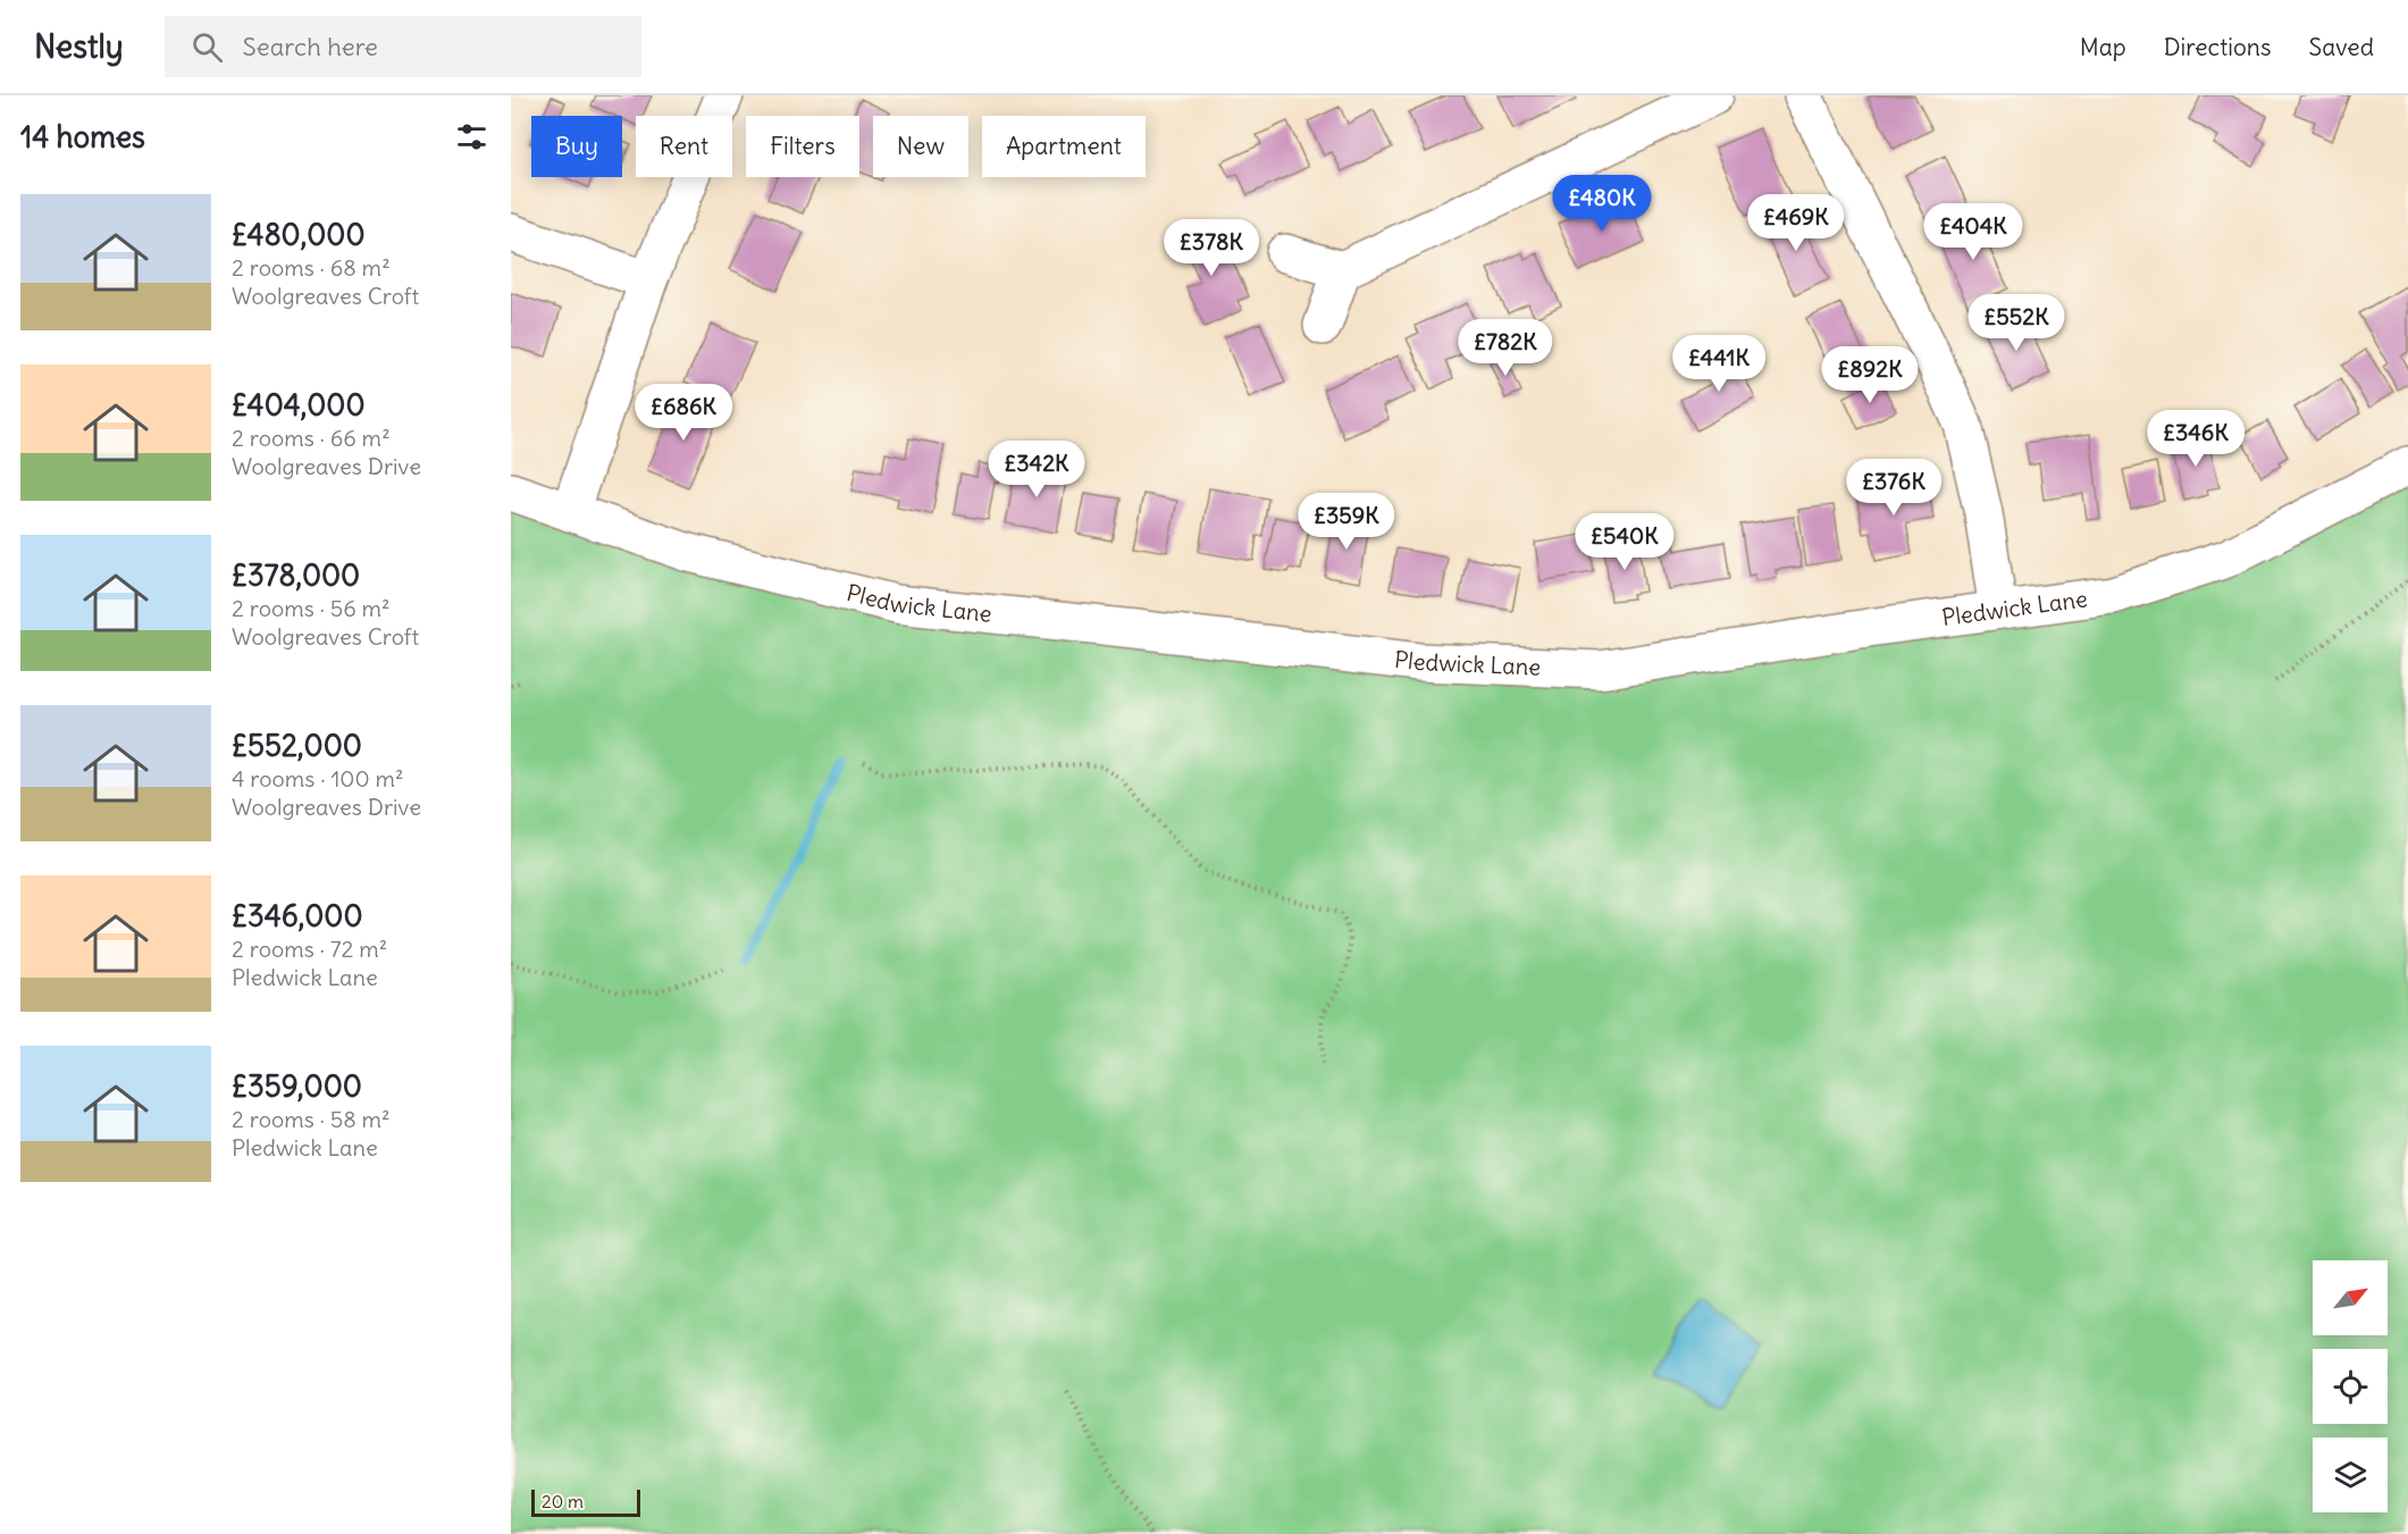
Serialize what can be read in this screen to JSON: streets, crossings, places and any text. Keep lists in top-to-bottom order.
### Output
{
  "streets": {
    "street": ["Pledwick Lane"]
  },
  "scale_bar": "20 m",
  "north": "top right",
  "page": {
    "header": "Nestly",
    "search": "Search here",
    "nav": ["Map", "Directions", "Saved"],
    "heading": "14 homes",
    "chip": [
      "Buy",
      "Rent",
      "Filters",
      "New",
      "Apartment"
    ],
    "price": [
      "£480K",
      "£469K",
      "£404K",
      "£378K",
      "£552K",
      "£782K",
      "£441K",
      "£892K",
      "£686K",
      "£346K",
      "£342K",
      "£376K",
      "£359K",
      "£540K"
    ],
    "list": [
      {
        "name": "£480,000",
        "note": "2 rooms · 68 m² · Woolgreaves Croft"
      },
      {
        "name": "£404,000",
        "note": "2 rooms · 66 m² · Woolgreaves Drive"
      },
      {
        "name": "£378,000",
        "note": "2 rooms · 56 m² · Woolgreaves Croft"
      },
      {
        "name": "£552,000",
        "note": "4 rooms · 100 m² · Woolgreaves Drive"
      },
      {
        "name": "£346,000",
        "note": "2 rooms · 72 m² · Pledwick Lane"
      },
      {
        "name": "£359,000",
        "note": "2 rooms · 58 m² · Pledwick Lane"
      }
    ],
    "scale": "20 m"
  }
}
